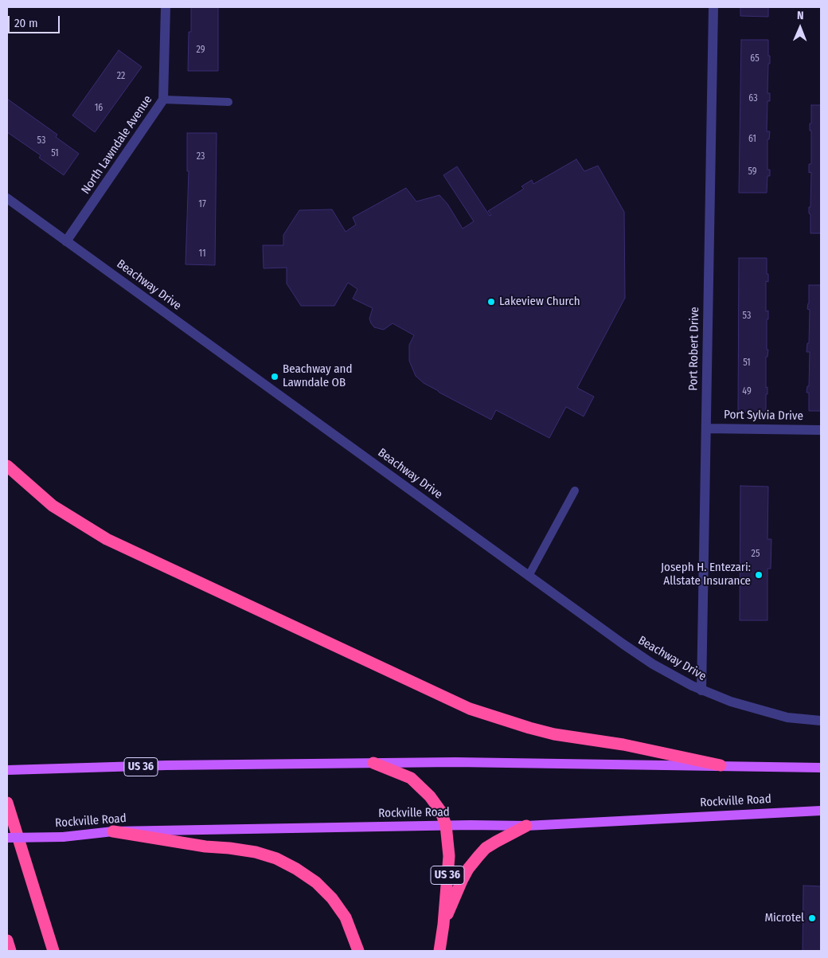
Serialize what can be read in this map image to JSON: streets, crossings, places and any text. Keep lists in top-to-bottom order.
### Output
{
  "streets": {
    "highway": ["US 36"],
    "main road": ["Rockville Road"],
    "street": [
      "North Lawndale Avenue",
      "Beachway Drive",
      "Port Robert Drive",
      "Port Sylvia Drive"
    ]
  },
  "crossings": [
    ["North Lawndale Avenue", "Beachway Drive"],
    ["Beachway Drive", "Port Robert Drive"],
    ["Port Robert Drive", "Port Sylvia Drive"],
    ["US 36", "Rockville Road"]
  ],
  "places": [
    "Lakeview Church",
    "Beachway and Lawndale OB",
    "Joseph H. Entezari: Allstate Insurance",
    "Microtel"
  ],
  "house_numbers": [
    "29",
    "65",
    "22",
    "63",
    "16",
    "61",
    "53",
    "51",
    "23",
    "59",
    "17",
    "11",
    "53",
    "51",
    "49",
    "25"
  ],
  "scale_bar": "20 m",
  "north": "top"
}
